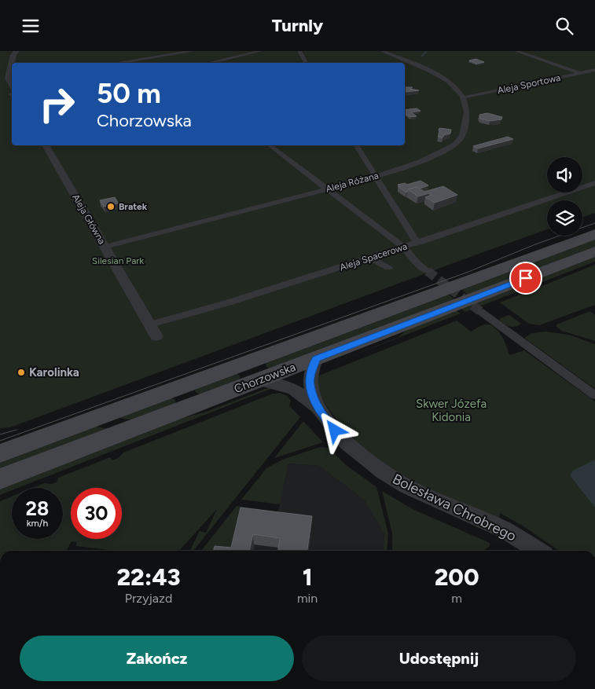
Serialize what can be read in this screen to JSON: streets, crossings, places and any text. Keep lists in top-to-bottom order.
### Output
{
  "streets": {
    "main road": ["Chorzowska"],
    "street": [
      "Aleja Sportowa",
      "Aleja Różana",
      "Aleja Główna",
      "Aleja Spacerowa",
      "Bolesława Chrobrego"
    ]
  },
  "crossings": [
    ["Aleja Sportowa", "Aleja Różana"],
    ["Aleja Różana", "Aleja Główna"],
    ["Aleja Główna", "Aleja Spacerowa"],
    ["Chorzowska", "Bolesława Chrobrego"]
  ],
  "parks": ["Silesian Park", "Skwer Józefa Kidonia"],
  "places": ["Bratek", "Karolinka"],
  "page": {
    "header": "Turnly",
    "turn": ["50 m", "Chorzowska"],
    "speed": "28 km/h",
    "limit": "30",
    "eta": [
      "22:43",
      "Przyjazd",
      "1",
      "min",
      "200",
      "m"
    ],
    "buttons": ["Zakończ", "Udostępnij"]
  }
}
